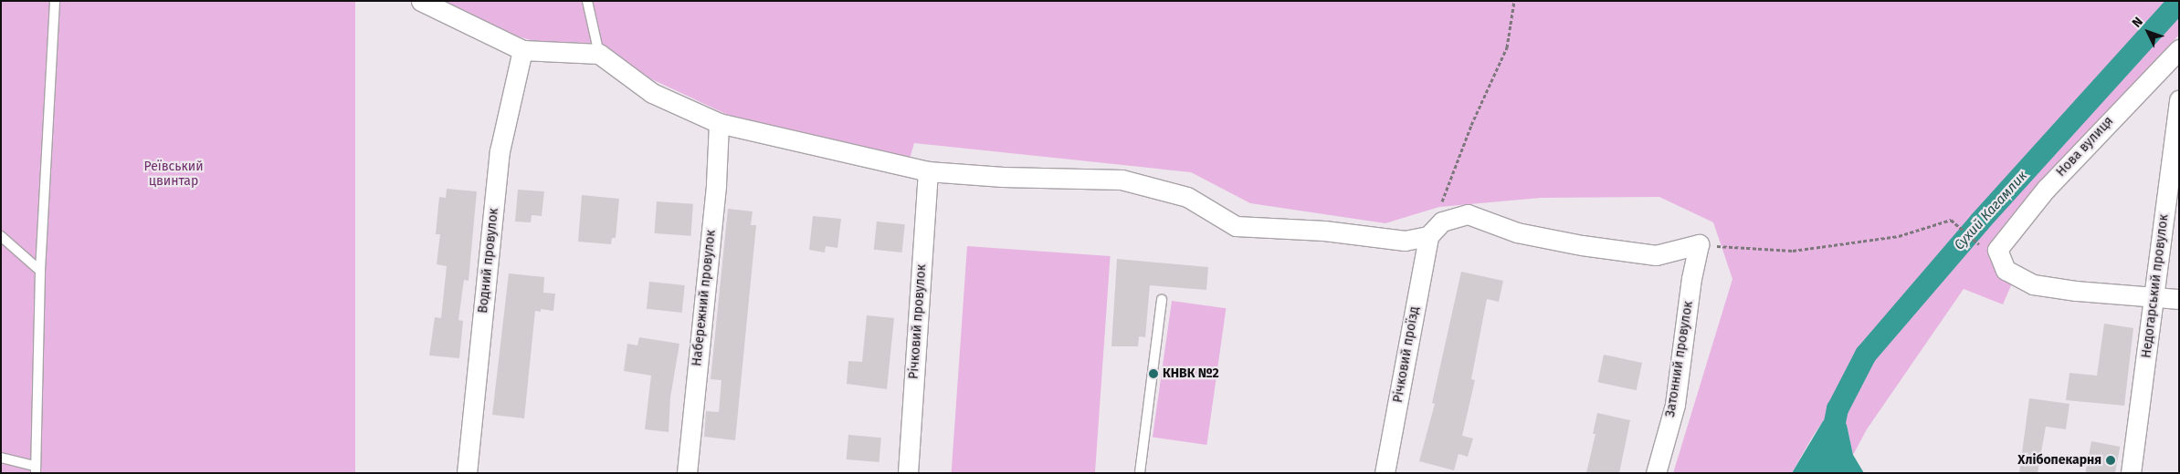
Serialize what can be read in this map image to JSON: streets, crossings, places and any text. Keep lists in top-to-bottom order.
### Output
{
  "streets": {
    "street": [
      "Нова вулиця",
      "Водний провулок",
      "Недогарський провулок",
      "Набережний провулок",
      "Річковий провулок",
      "Річковий проїзд",
      "Затонний провулок"
    ]
  },
  "water": ["Сухий Кагамлик"],
  "parks": ["Реївський цвинтар"],
  "places": ["КНВК №2", "Хлібопекарня"],
  "north": "top left"
}
